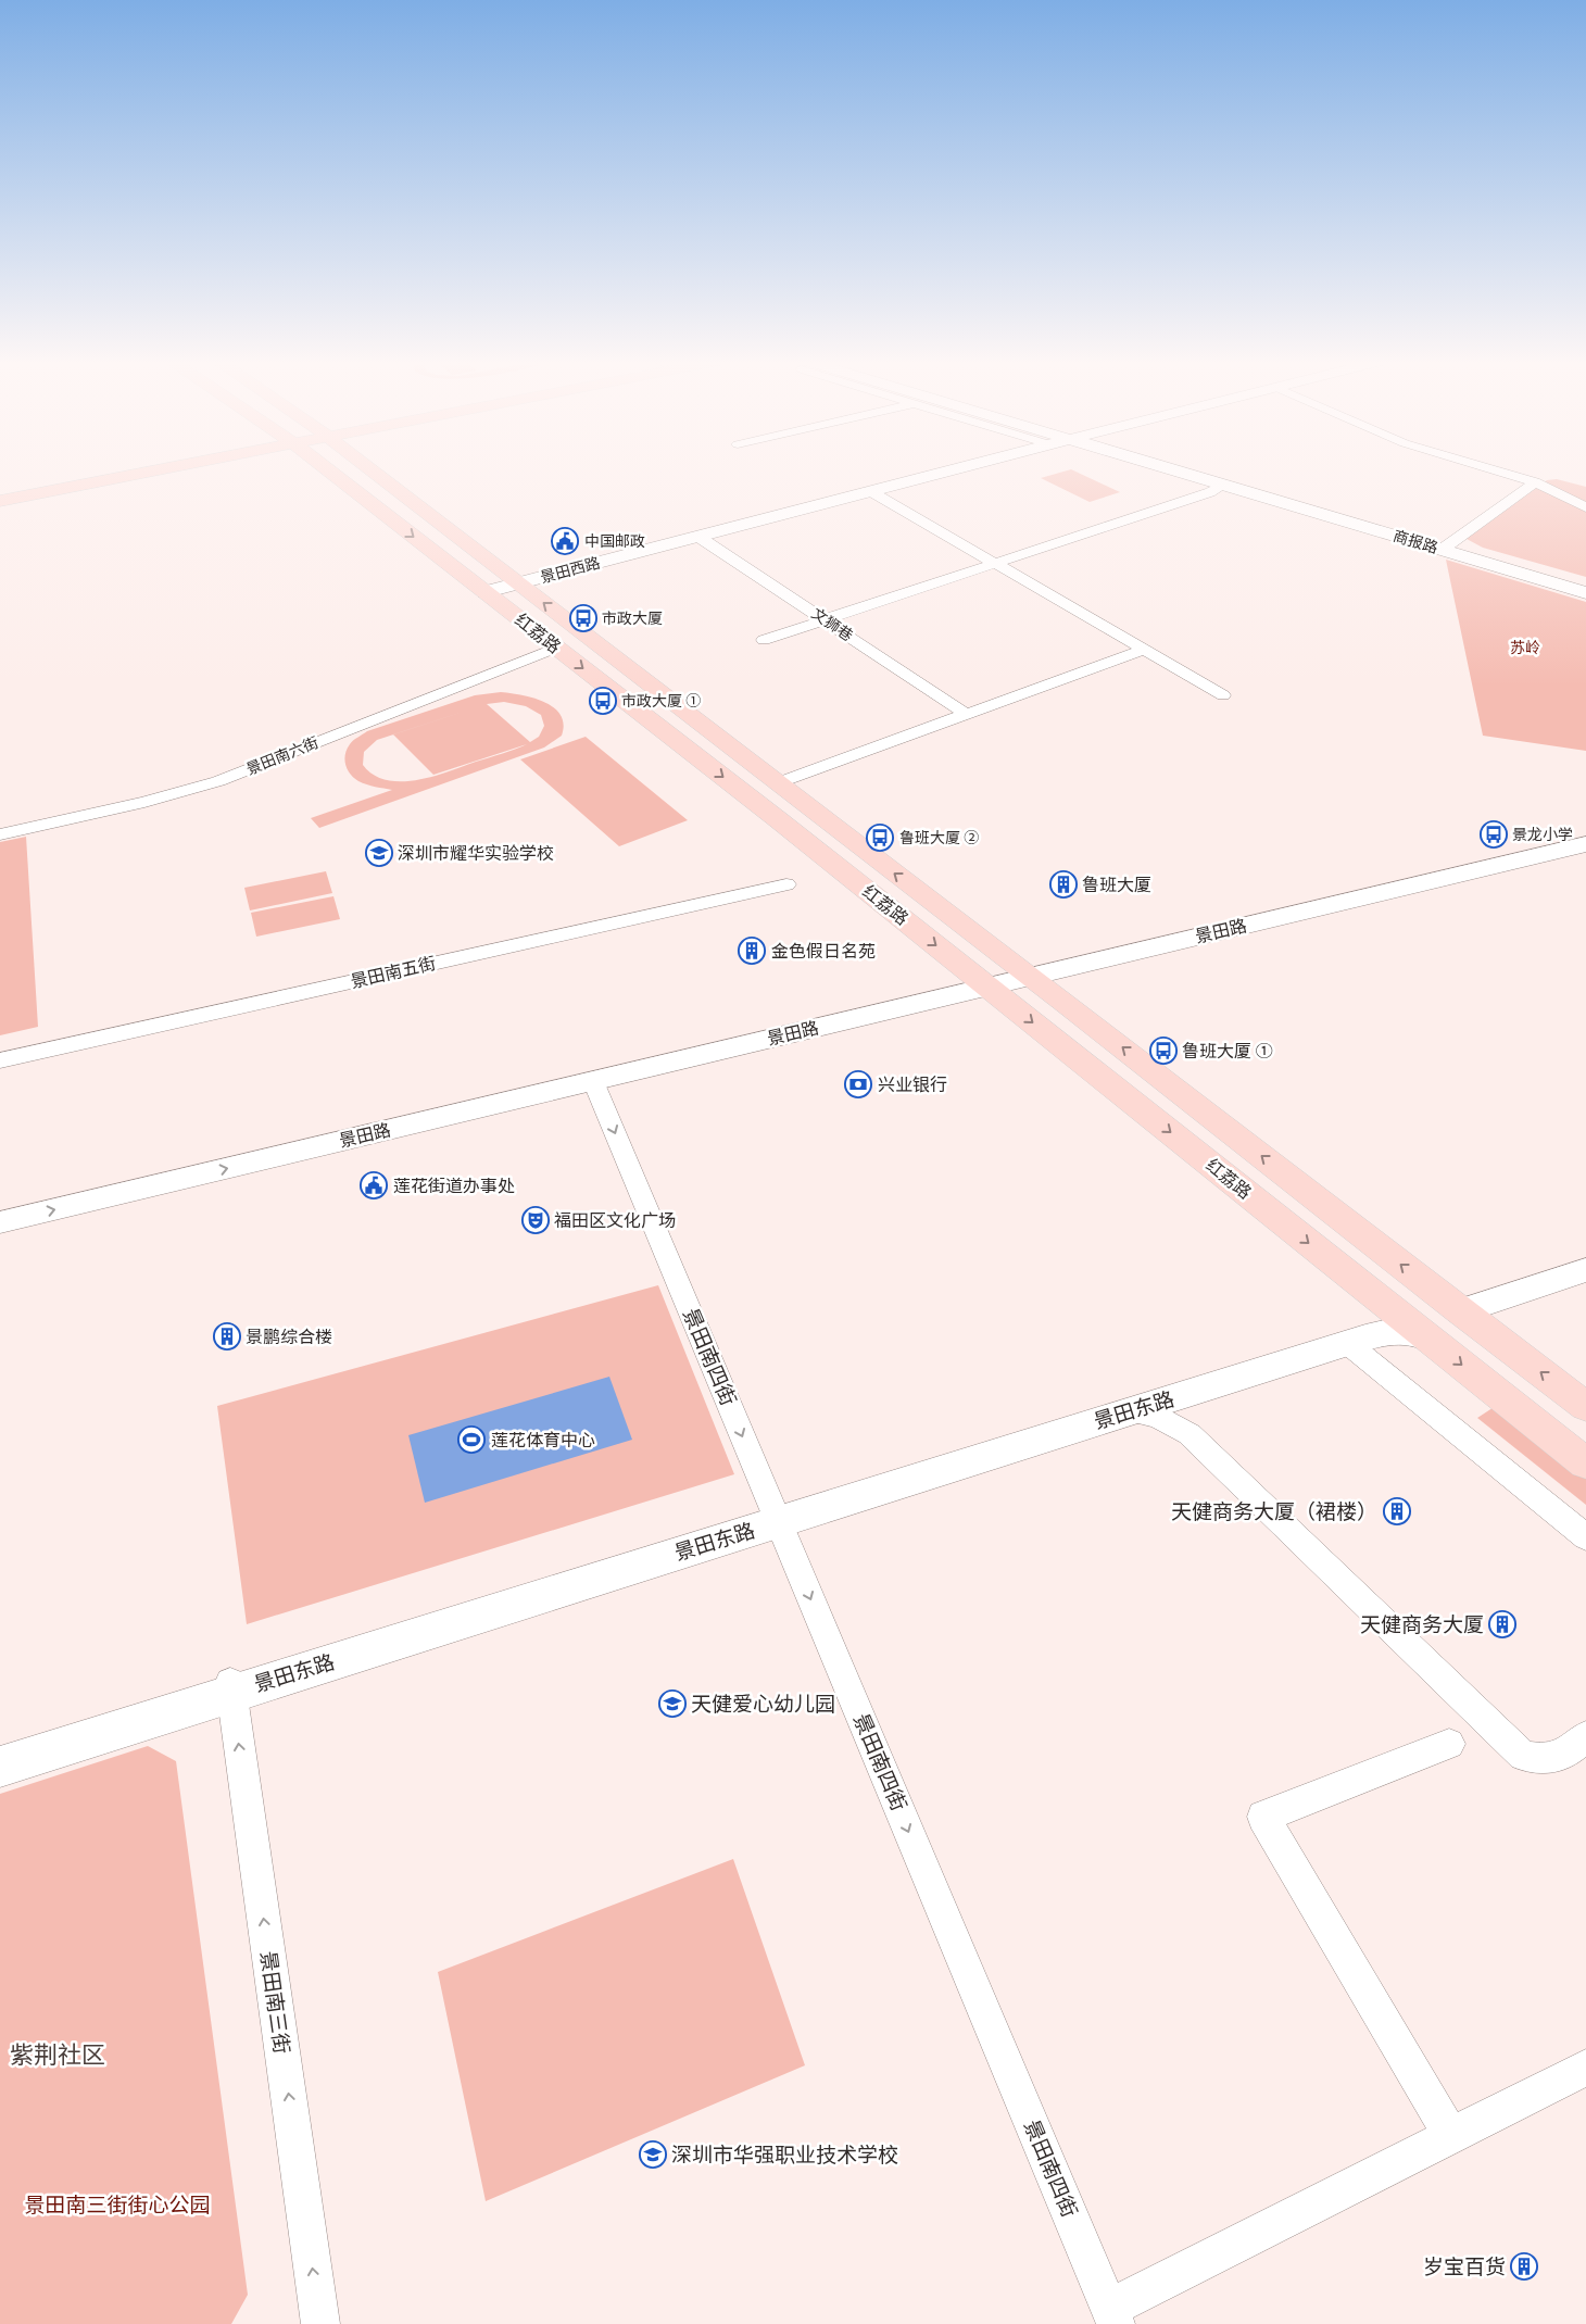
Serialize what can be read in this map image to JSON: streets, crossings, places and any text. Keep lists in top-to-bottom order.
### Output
{
  "streets": {
    "main road": ["红荔路"],
    "street": [
      "商报路",
      "景田西路",
      "文狮巷",
      "景田南六街",
      "景田路",
      "景田南五街",
      "景田南四街",
      "景田东路",
      "景田南三街"
    ]
  },
  "crossings": [
    ["景田西路", "文狮巷"],
    ["景田西路", "红荔路"],
    ["红荔路", "景田南六街"],
    ["红荔路", "景田路"],
    ["红荔路", "景田东路"],
    ["景田路", "景田南四街"],
    ["景田南四街", "景田东路"],
    ["景田东路", "景田南三街"]
  ],
  "one_way": ["景田南四街", "景田南三街"],
  "districts": ["紫荆社区"],
  "parks": ["苏岭", "景田南三街街心公园"],
  "places": {
    "public building": ["中国邮政", "莲花街道办事处"],
    "bus stop": [
      "市政大厦",
      "市政大厦 ①",
      "景龙小学",
      "鲁班大厦 ②",
      "鲁班大厦 ①"
    ],
    "school or university": ["深圳市耀华实验学校", "天健爱心幼儿园", "深圳市华强职业技术学校"],
    "building": [
      "鲁班大厦",
      "金色假日名苑",
      "景鹏综合楼",
      "天健商务大厦（裙楼）",
      "天健商务大厦",
      "岁宝百货"
    ],
    "bank": ["兴业银行"],
    "theatre": ["福田区文化广场"],
    "sports": ["莲花体育中心"]
  }
}
